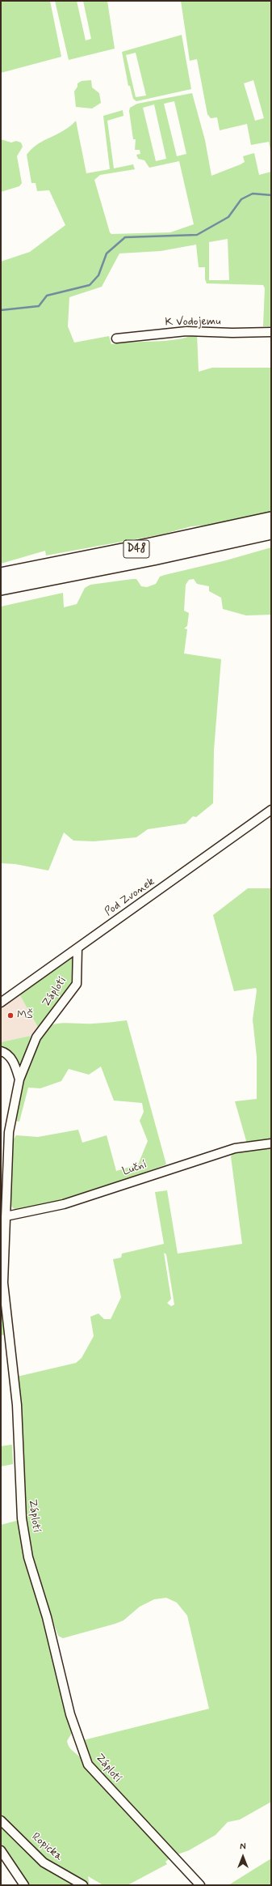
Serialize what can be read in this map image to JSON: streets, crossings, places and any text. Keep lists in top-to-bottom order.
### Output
{
  "streets": {
    "highway": ["D48"],
    "street": [
      "K Vodojemu",
      "Pod Zvonek",
      "Záplotí",
      "Luční",
      "Ropicka"
    ]
  },
  "crossings": [
    ["Pod Zvonek", "Záplotí"],
    ["Záplotí", "Luční"]
  ],
  "places": ["MŠ"],
  "north": "top"
}
